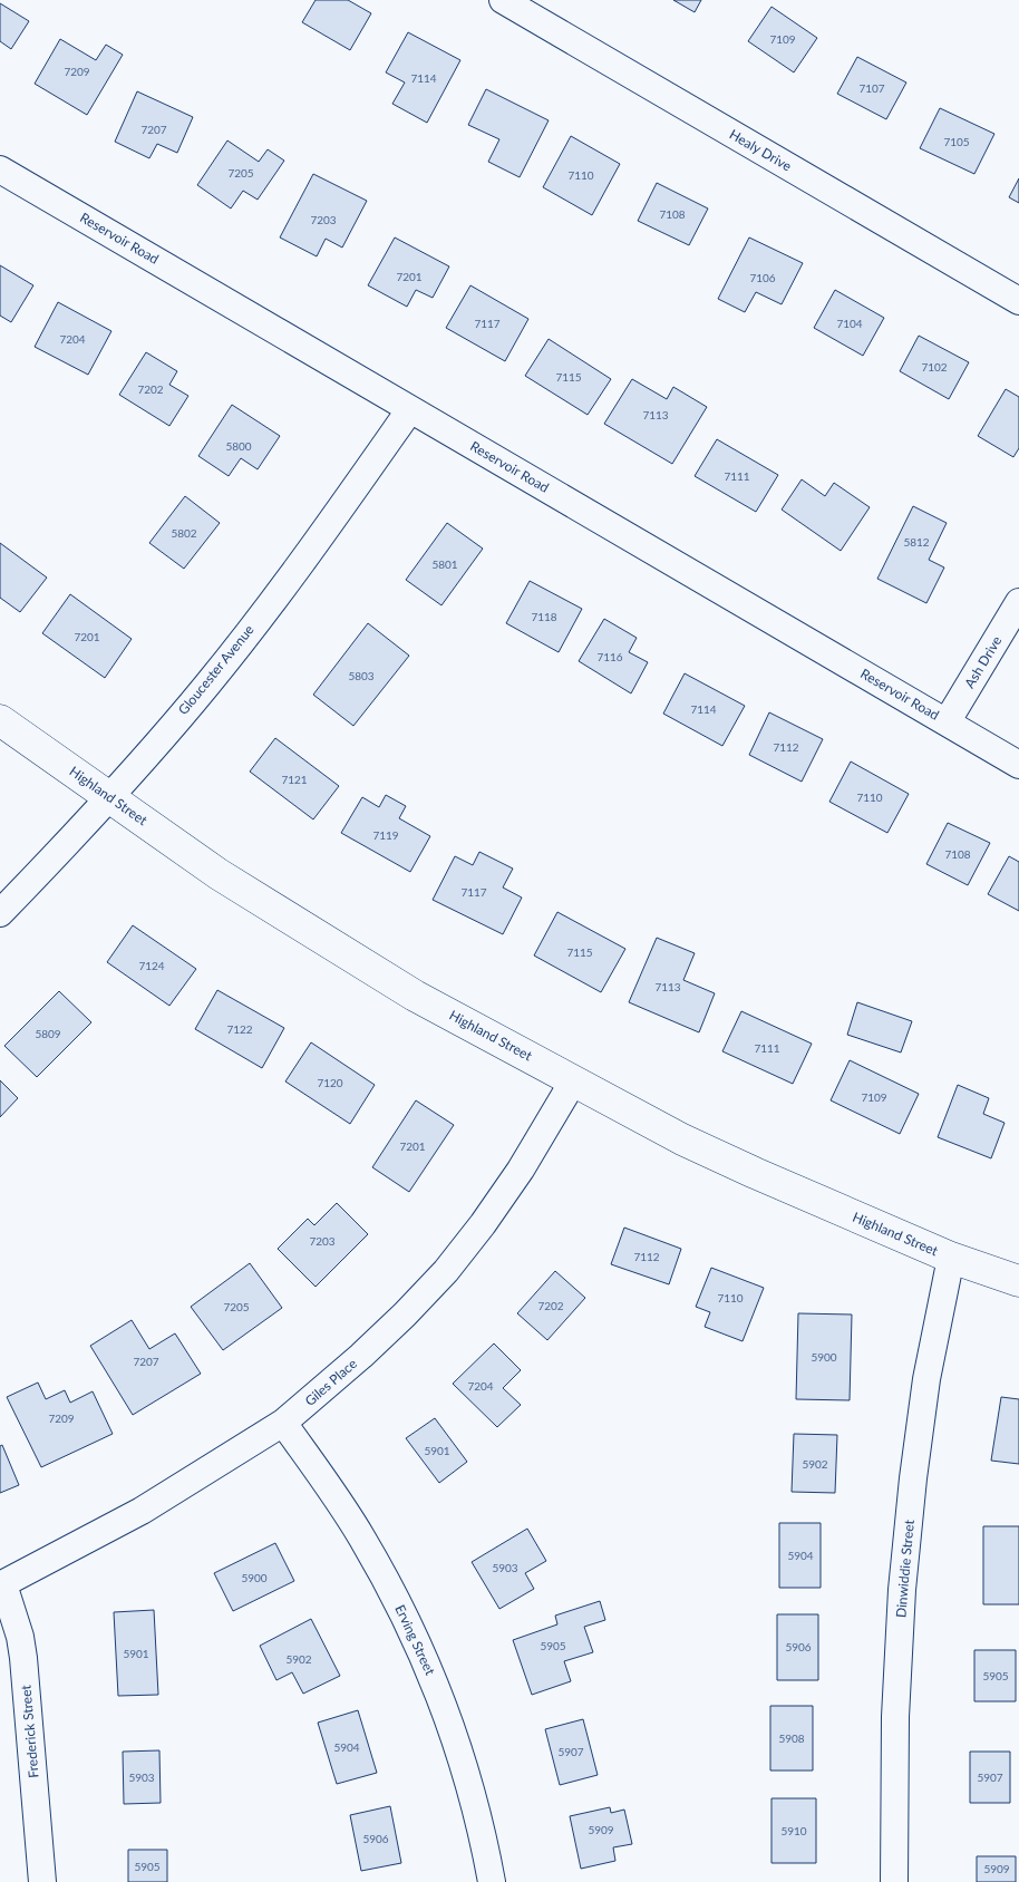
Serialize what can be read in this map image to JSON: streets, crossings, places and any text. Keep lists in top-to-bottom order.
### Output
{
  "streets": {
    "street": [
      "Healy Drive",
      "Reservoir Road",
      "Ash Drive",
      "Gloucester Avenue",
      "Highland Street",
      "Giles Place",
      "Dinwiddie Street",
      "Erving Street",
      "Frederick Street"
    ]
  },
  "crossings": [
    ["Reservoir Road", "Ash Drive"],
    ["Reservoir Road", "Gloucester Avenue"],
    ["Gloucester Avenue", "Highland Street"],
    ["Highland Street", "Giles Place"],
    ["Highland Street", "Dinwiddie Street"],
    ["Giles Place", "Erving Street"],
    ["Giles Place", "Frederick Street"]
  ],
  "house_numbers": [
    "7109",
    "7209",
    "7114",
    "7107",
    "7207",
    "7105",
    "7205",
    "7110",
    "7108",
    "7203",
    "7201",
    "7106",
    "7117",
    "7104",
    "7204",
    "7102",
    "7115",
    "7202",
    "7113",
    "5800",
    "7111",
    "5802",
    "5812",
    "5801",
    "7118",
    "7201",
    "7116",
    "5803",
    "7114",
    "7112",
    "7121",
    "7110",
    "7119",
    "7108",
    "7117",
    "7115",
    "7124",
    "7113",
    "7122",
    "5809",
    "7111",
    "7120",
    "7109",
    "7201",
    "7203",
    "7112",
    "7110",
    "7202",
    "7205",
    "5900",
    "7207",
    "7204",
    "7209",
    "5901",
    "5902",
    "5904",
    "5903",
    "5900",
    "5905",
    "5906",
    "5901",
    "5902",
    "5905",
    "5908",
    "5904",
    "5907",
    "5903",
    "5907",
    "5909",
    "5910",
    "5906",
    "5905",
    "5909"
  ]
}
